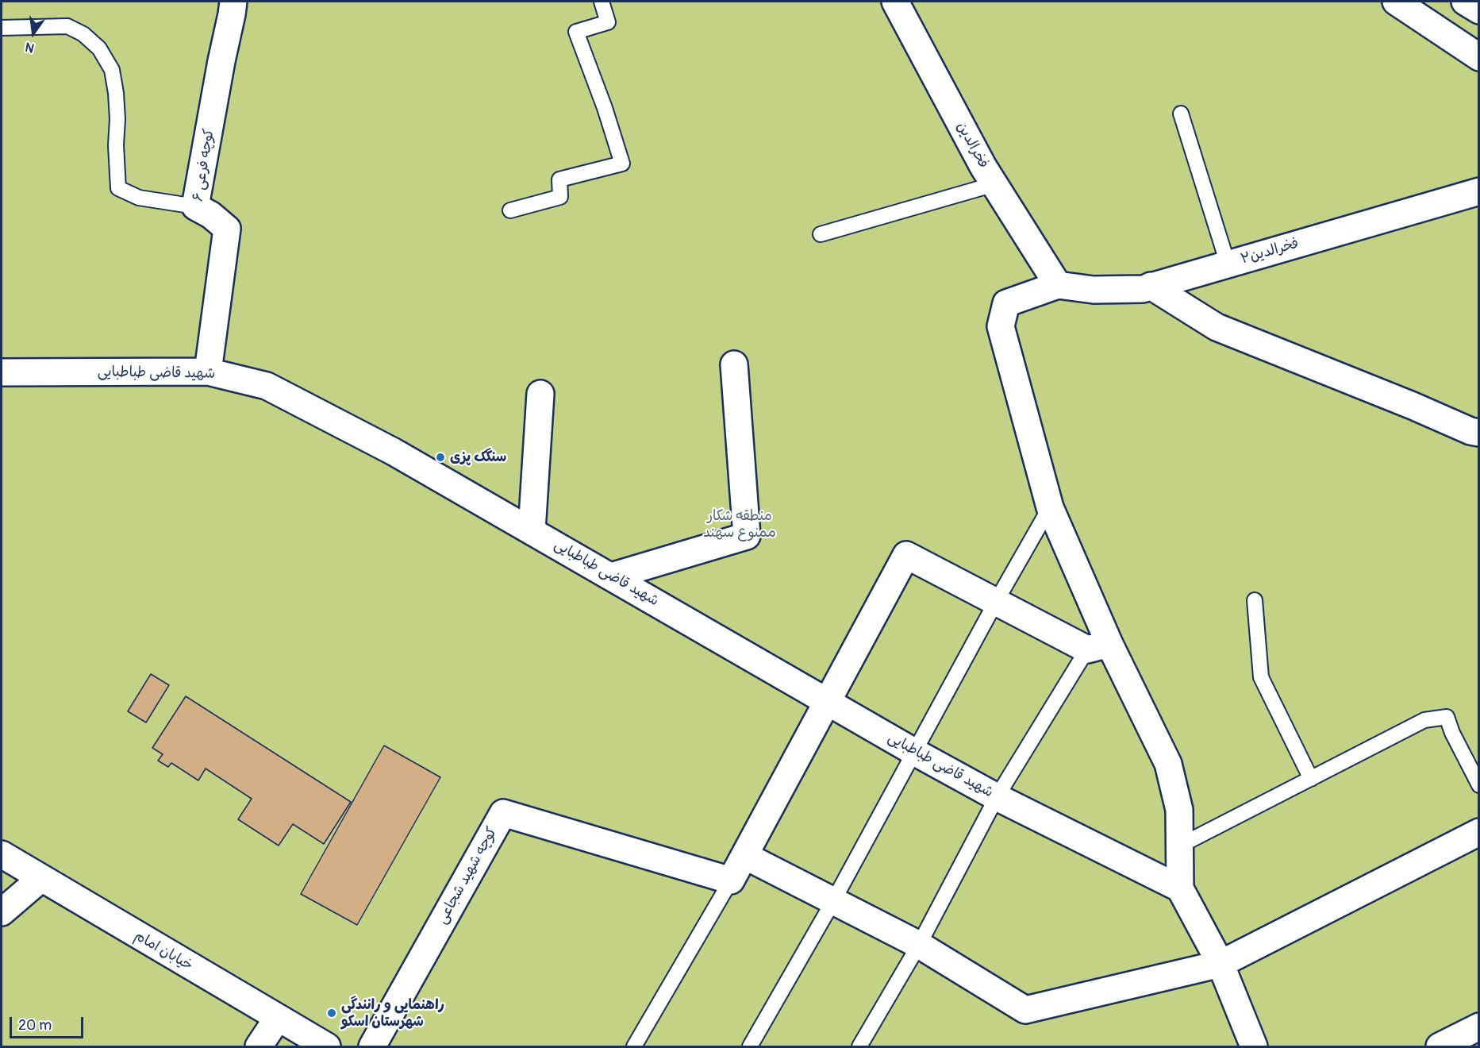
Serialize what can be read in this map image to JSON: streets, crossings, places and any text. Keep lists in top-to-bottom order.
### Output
{
  "streets": {
    "street": [
      "فخرالدین",
      "کوچه فرعی ۶",
      "فخرالدین۲",
      "شهید قاضی طباطبایی",
      "کوچه شهید شجاعی",
      "خیابان امام"
    ]
  },
  "crossings": [
    ["فخرالدین", "فخرالدین۲"],
    ["کوچه فرعی ۶", "شهید قاضی طباطبایی"]
  ],
  "parks": ["منطقه شکار ممنوع سهند"],
  "places": ["سنگک پزی", "راهنمایی و رانندگی شهرستان اسکو"],
  "scale_bar": "20 m",
  "north": "bottom"
}
